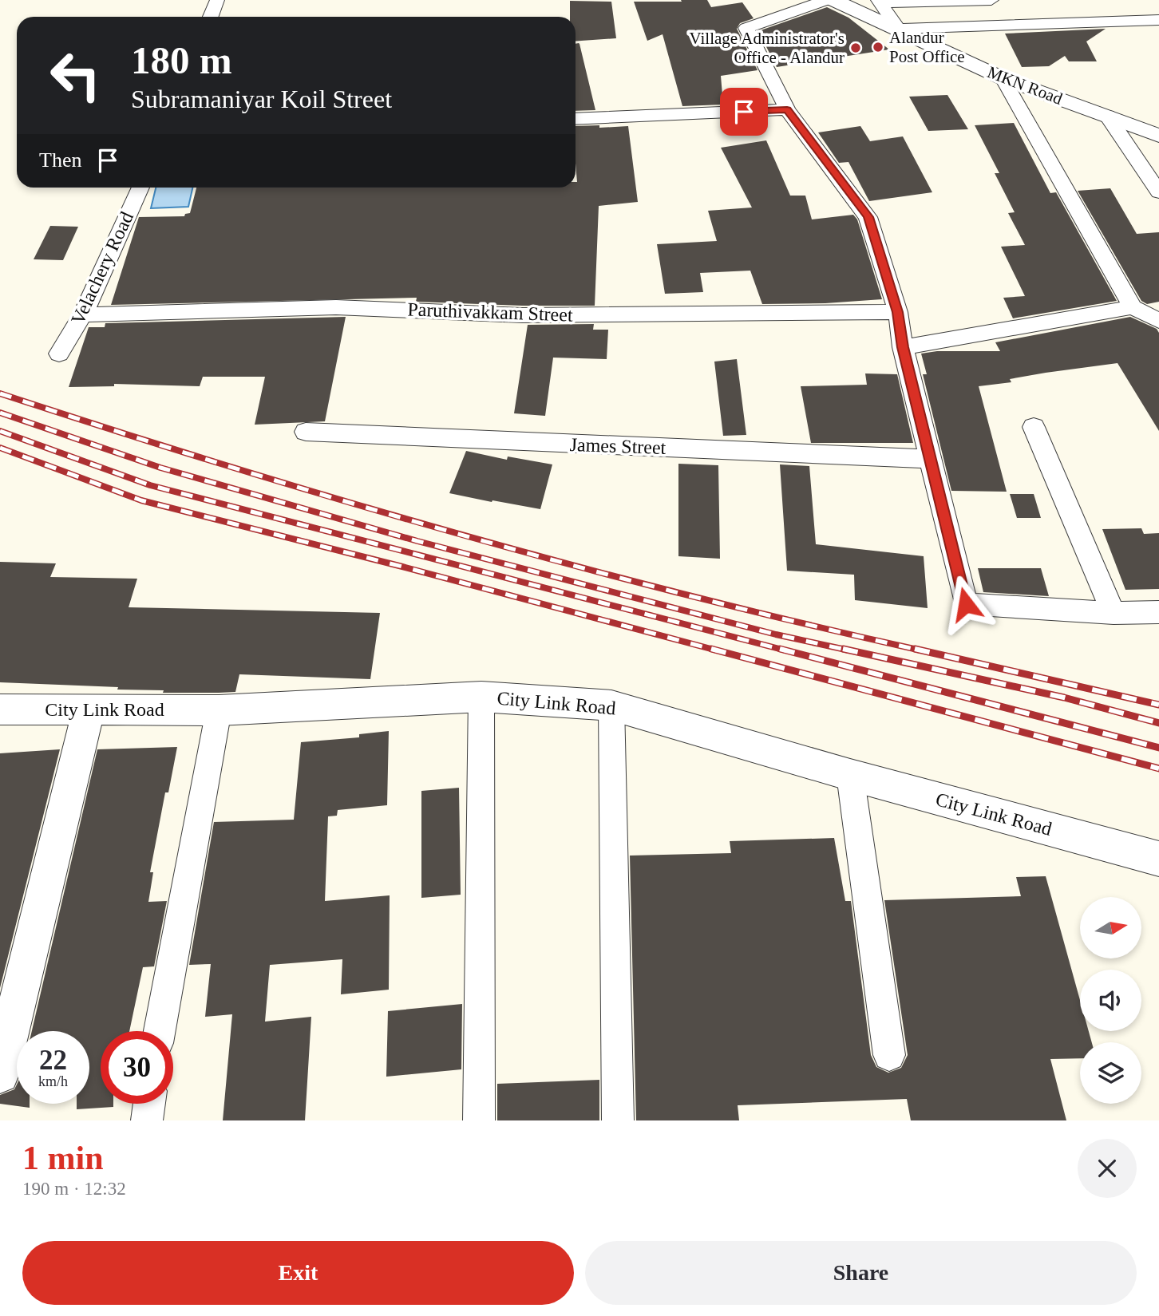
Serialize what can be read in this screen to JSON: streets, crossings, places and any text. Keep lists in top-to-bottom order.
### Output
{
  "streets": {
    "street": [
      "MKN Road",
      "Velachery Road",
      "Paruthivakkam Street",
      "James Street",
      "City Link Road"
    ]
  },
  "crossings": [
    ["Velachery Road", "Paruthivakkam Street"]
  ],
  "places": ["Alandur Post Office", "Village Administrator's Office - Alandur"],
  "north": "right",
  "page": {
    "turn": ["180 m", "Subramaniyar Koil Street"],
    "then": "Then",
    "speed": "22 km/h",
    "limit": "30",
    "heading": ["1 min", "190 m · 12:32"],
    "buttons": ["Exit", "Share"]
  }
}
